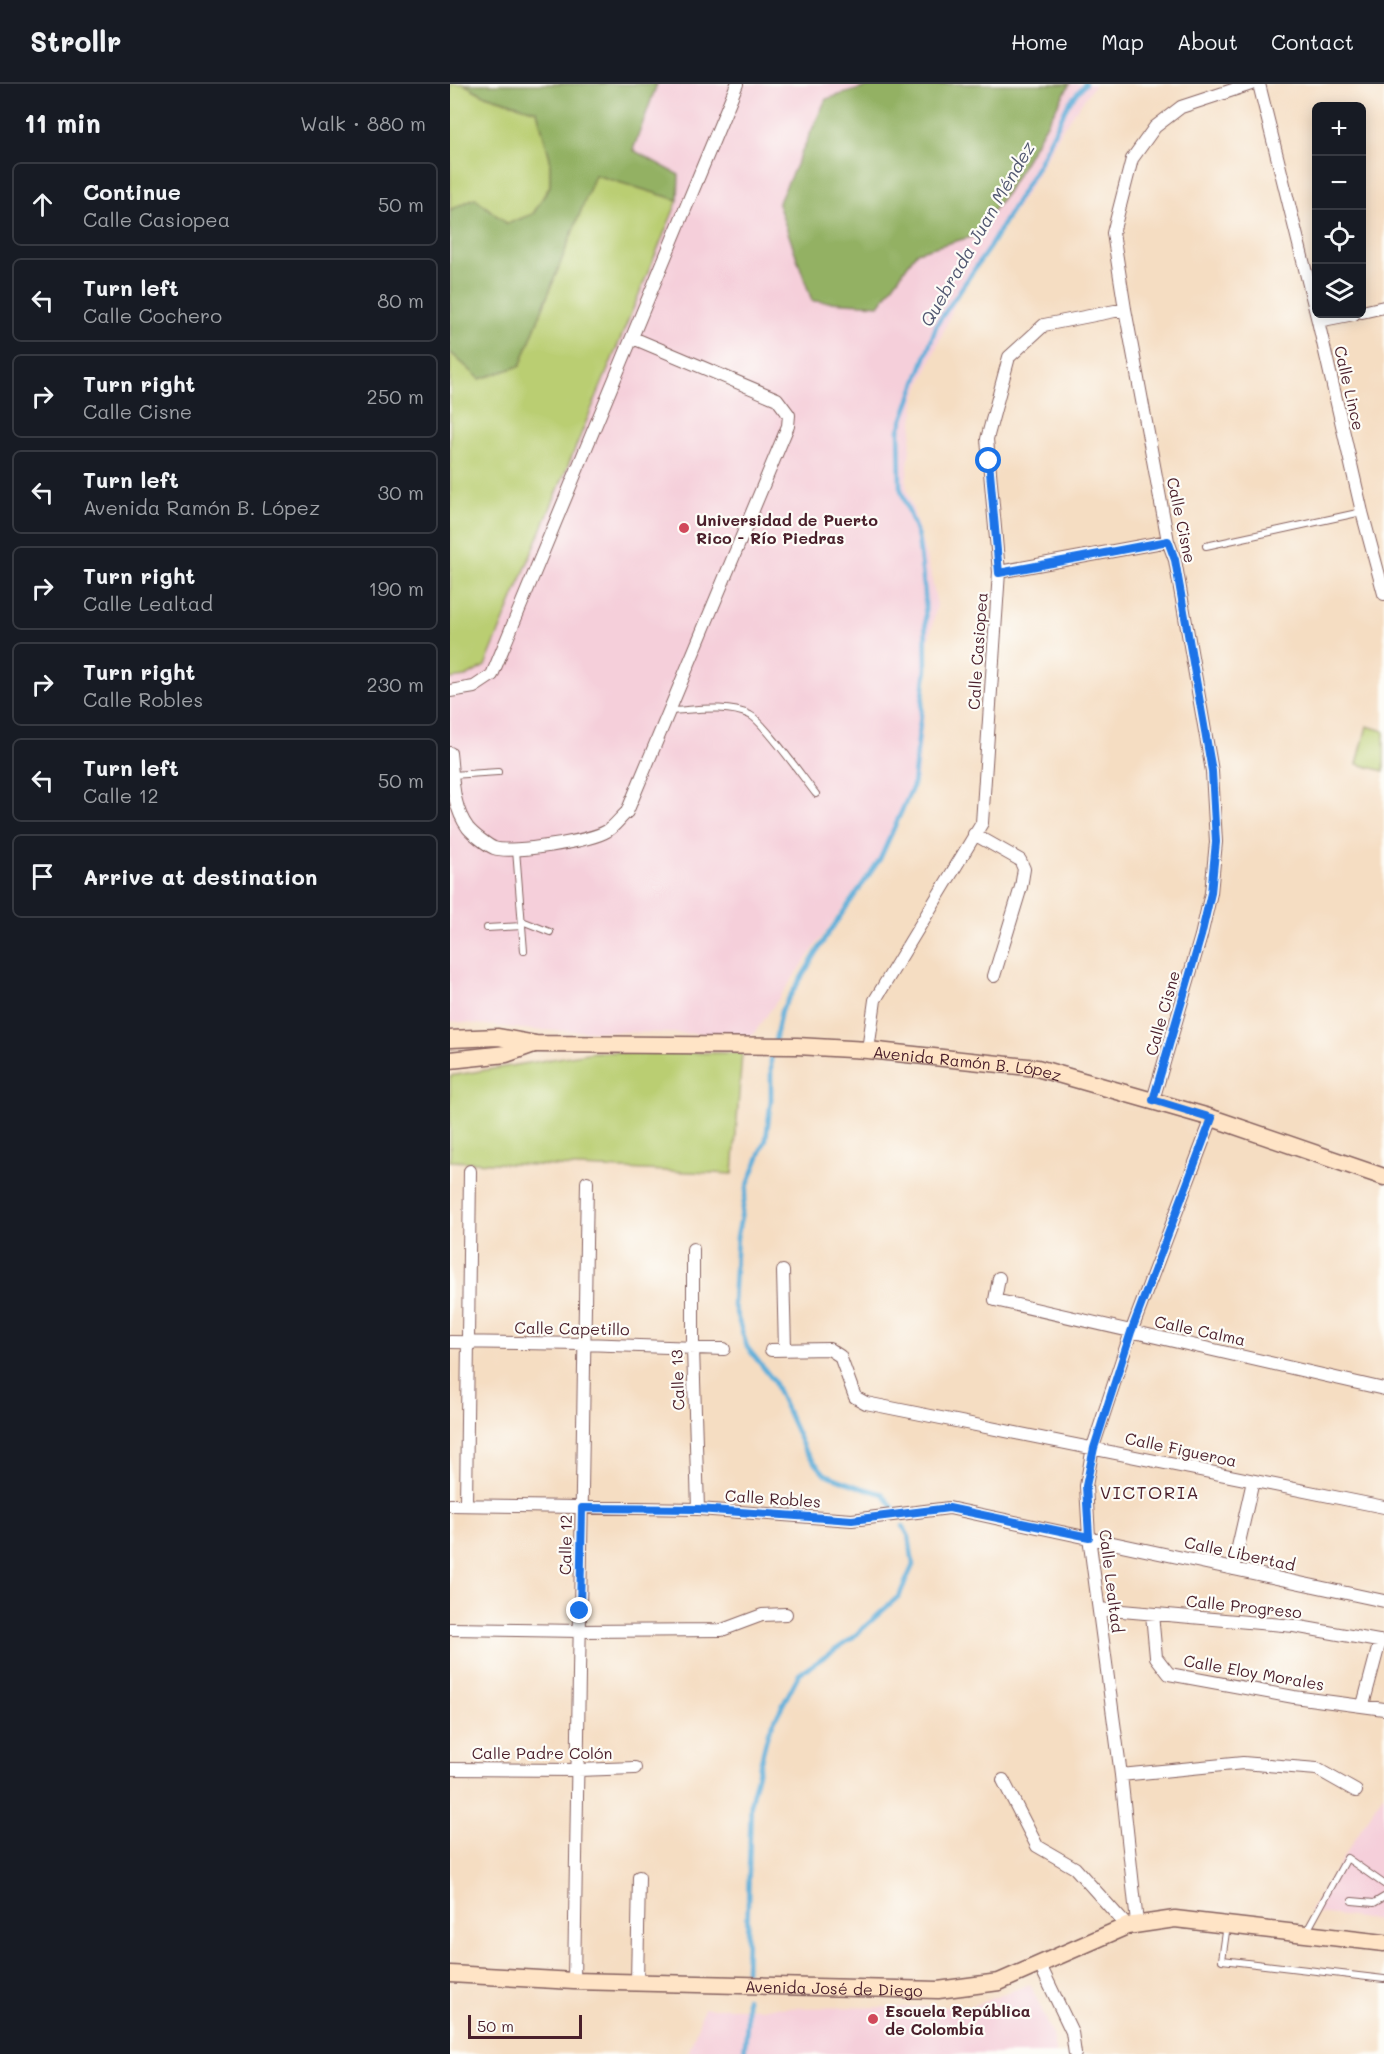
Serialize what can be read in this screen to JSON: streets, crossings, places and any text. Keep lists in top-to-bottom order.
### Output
{
  "streets": {
    "street": [
      "Calle Lince",
      "Calle Cisne",
      "Calle Casiopea",
      "Avenida Ramón B. López",
      "Calle Capetillo",
      "Calle Calma",
      "Calle 13",
      "Calle Figueroa",
      "Calle Robles",
      "Calle 12",
      "Calle Libertad",
      "Calle Lealtad",
      "Calle Progreso",
      "Calle Eloy Morales",
      "Calle Padre Colón",
      "Avenida José de Diego"
    ]
  },
  "crossings": [
    ["Calle Cisne", "Calle Casiopea"],
    ["Calle Cisne", "Avenida Ramón B. López"],
    ["Calle Casiopea", "Avenida Ramón B. López"],
    ["Avenida Ramón B. López", "Calle Lealtad"],
    ["Calle Capetillo", "Calle 13"],
    ["Calle Capetillo", "Calle 12"],
    ["Calle Calma", "Calle Lealtad"],
    ["Calle 13", "Calle Robles"],
    ["Calle Figueroa", "Calle Lealtad"],
    ["Calle Robles", "Calle 12"],
    ["Calle Robles", "Calle Libertad"],
    ["Calle Robles", "Calle Lealtad"],
    ["Calle 12", "Calle Padre Colón"],
    ["Calle 12", "Avenida José de Diego"],
    ["Calle Libertad", "Calle Lealtad"],
    ["Calle Lealtad", "Calle Progreso"],
    ["Calle Lealtad", "Avenida José de Diego"],
    ["Calle Progreso", "Calle Eloy Morales"]
  ],
  "districts": ["VICTORIA"],
  "water": ["Quebrada Juan Méndez"],
  "places": ["Universidad de Puerto Rico - Río Piedras", "Escuela República de Colombia"],
  "scale_bar": "50 m",
  "page": {
    "header": "Strollr",
    "nav": [
      "Home",
      "Map",
      "About",
      "Contact"
    ],
    "heading": ["11 min", "Walk · 880 m"],
    "map_buttons": ["+", "−"],
    "list": [
      ["Continue", "Calle Casiopea", "50 m"],
      ["Turn left", "Calle Cochero", "80 m"],
      ["Turn right", "Calle Cisne", "250 m"],
      ["Turn left", "Avenida Ramón B. López", "30 m"],
      ["Turn right", "Calle Lealtad", "190 m"],
      ["Turn right", "Calle Robles", "230 m"],
      ["Turn left", "Calle 12", "50 m"],
      "Arrive at destination"
    ],
    "scale": "50 m"
  }
}
